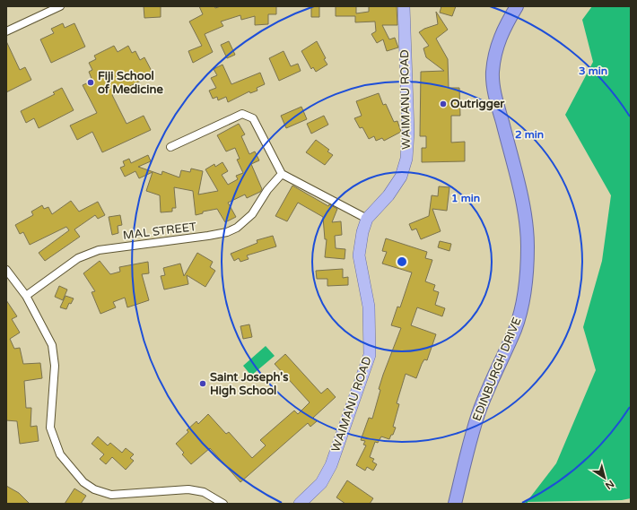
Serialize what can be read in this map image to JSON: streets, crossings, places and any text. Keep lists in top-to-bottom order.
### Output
{
  "streets": {
    "highway": ["EDINBURGH DRIVE"],
    "main road": ["WAIMANU ROAD"],
    "street": ["MAL STREET"]
  },
  "places": ["Fiji School of Medicine", "Outrigger", "Saint Joseph's High School"],
  "north": "bottom right",
  "rings": ["3 min", "2 min", "1 min"]
}
